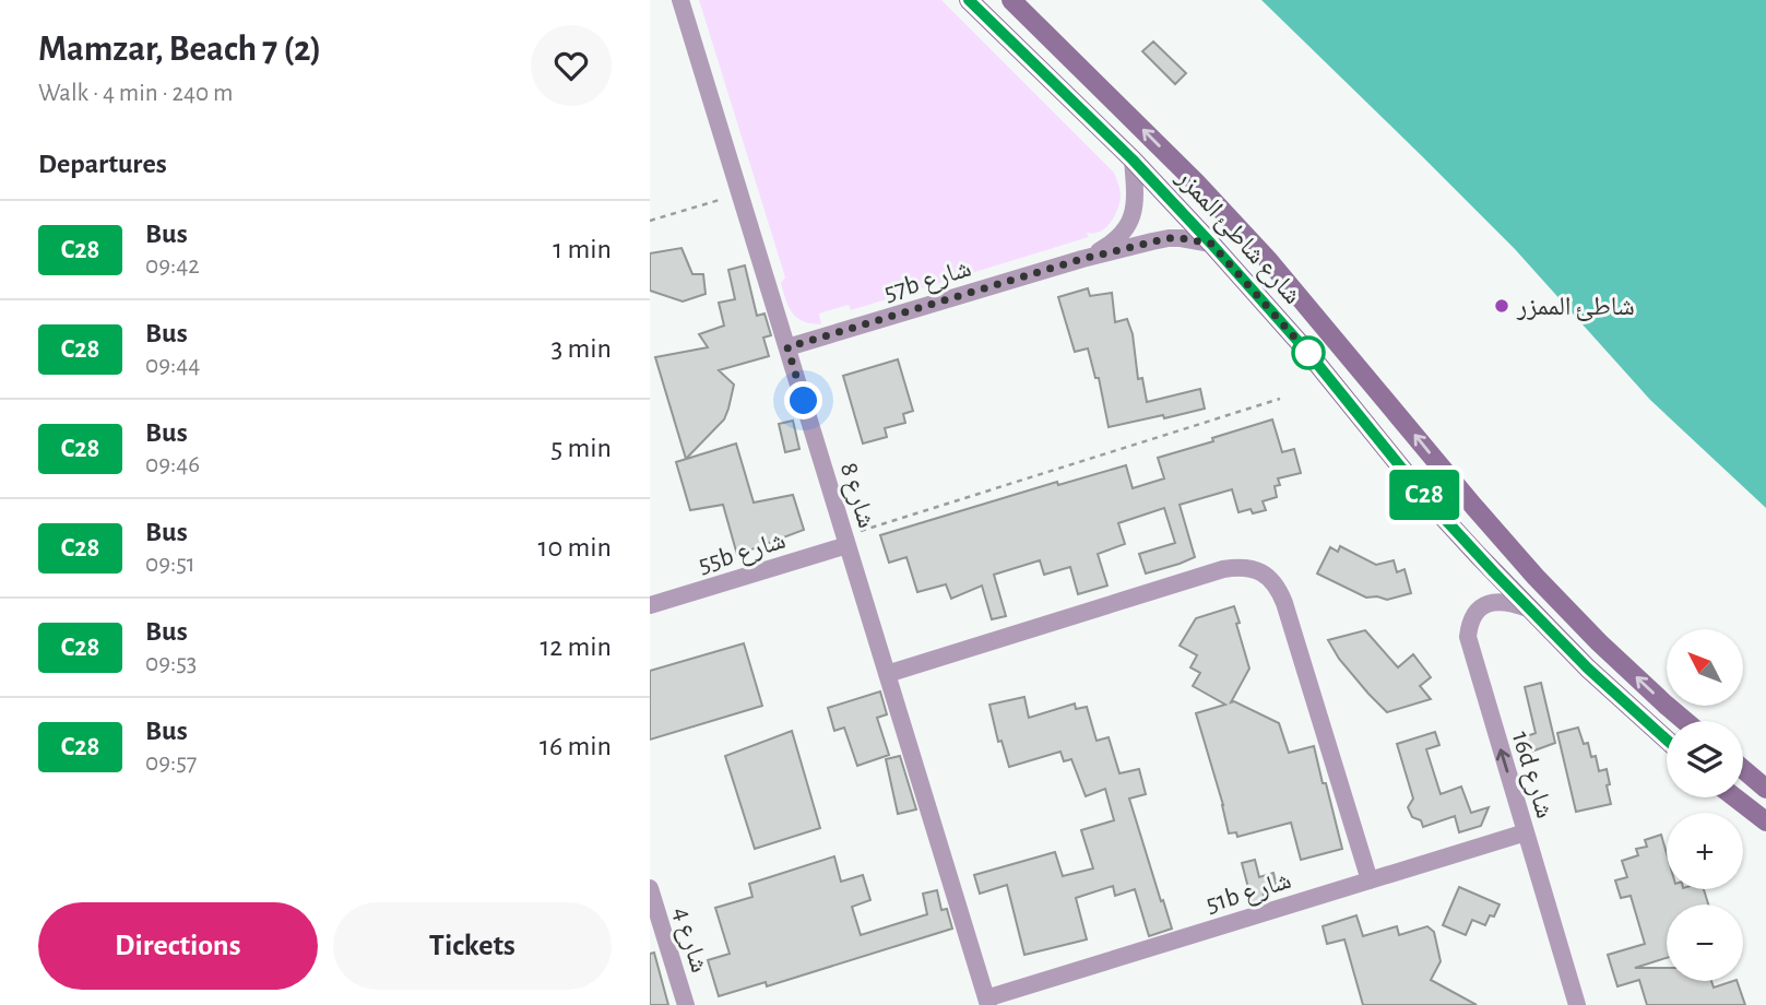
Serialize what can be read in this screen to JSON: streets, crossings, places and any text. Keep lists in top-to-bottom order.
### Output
{
  "streets": {
    "main road": ["شارع شاطئ الممزر"],
    "street": [
      "57b شارع",
      "شارع 8",
      "55b شارع",
      "16d شارع",
      "51b شارع",
      "شارع 4"
    ]
  },
  "crossings": [
    ["شارع شاطئ الممزر", "57b شارع"],
    ["شارع شاطئ الممزر", "16d شارع"],
    ["57b شارع", "شارع 8"],
    ["شارع 8", "55b شارع"],
    ["شارع 8", "51b شارع"],
    ["16d شارع", "51b شارع"]
  ],
  "places": ["شاطئ الممزر"],
  "lines": ["bus line C28"],
  "north": "top left",
  "page": {
    "heading": [
      ["Mamzar, Beach 7 (2)", "Walk · 4 min · 240 m"],
      "Departures"
    ],
    "on_map": "C28",
    "list": [
      {
        "mark": "C28",
        "name": "Bus",
        "note": "09:42",
        "value": "1 min"
      },
      {
        "mark": "C28",
        "name": "Bus",
        "note": "09:44",
        "value": "3 min"
      },
      {
        "mark": "C28",
        "name": "Bus",
        "note": "09:46",
        "value": "5 min"
      },
      {
        "mark": "C28",
        "name": "Bus",
        "note": "09:51",
        "value": "10 min"
      },
      {
        "mark": "C28",
        "name": "Bus",
        "note": "09:53",
        "value": "12 min"
      },
      {
        "mark": "C28",
        "name": "Bus",
        "note": "09:57",
        "value": "16 min"
      }
    ],
    "map_buttons": ["+", "−"],
    "buttons": ["Directions", "Tickets"]
  }
}
